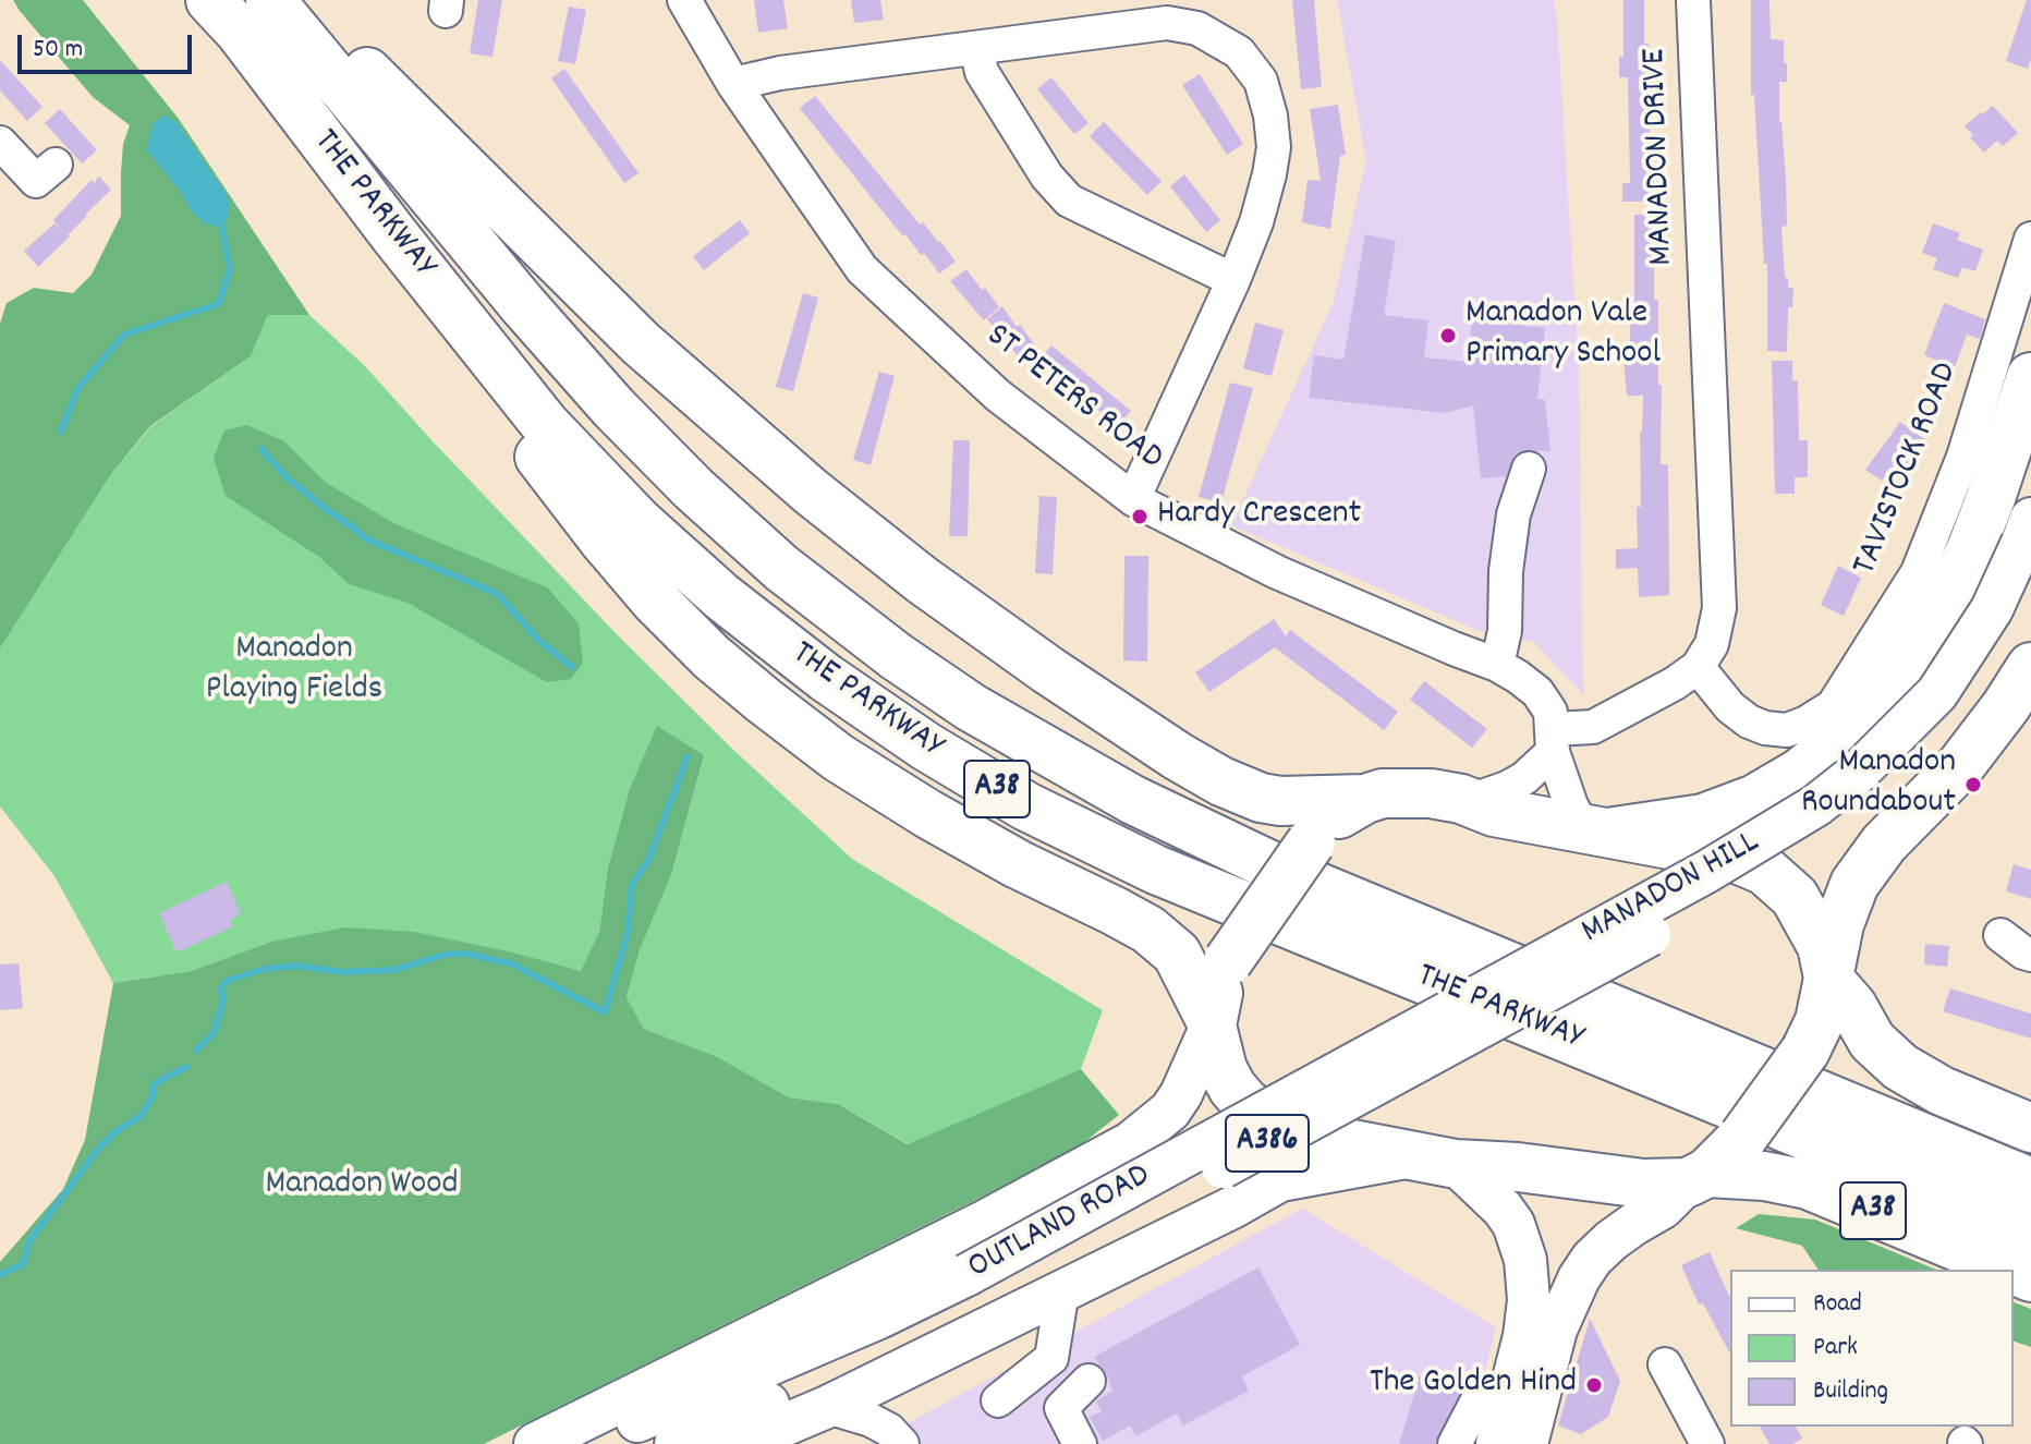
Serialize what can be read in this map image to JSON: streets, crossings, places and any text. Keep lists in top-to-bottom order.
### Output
{
  "streets": {
    "highway": ["THE PARKWAY", "A38"],
    "main road": ["MANADON HILL", "A386", "OUTLAND ROAD"],
    "street": ["MANADON DRIVE", "ST PETERS ROAD", "TAVISTOCK ROAD"]
  },
  "crossings": [
    ["MANADON DRIVE", "TAVISTOCK ROAD"],
    ["THE PARKWAY", "A38"],
    ["MANADON HILL", "OUTLAND ROAD"]
  ],
  "parks": ["Manadon Playing Fields", "Manadon Wood"],
  "places": [
    "Manadon Vale Primary School",
    "Hardy Crescent",
    "Manadon Roundabout",
    "The Golden Hind"
  ],
  "legend": ["Road", "Park", "Building"],
  "scale_bar": "50 m"
}
